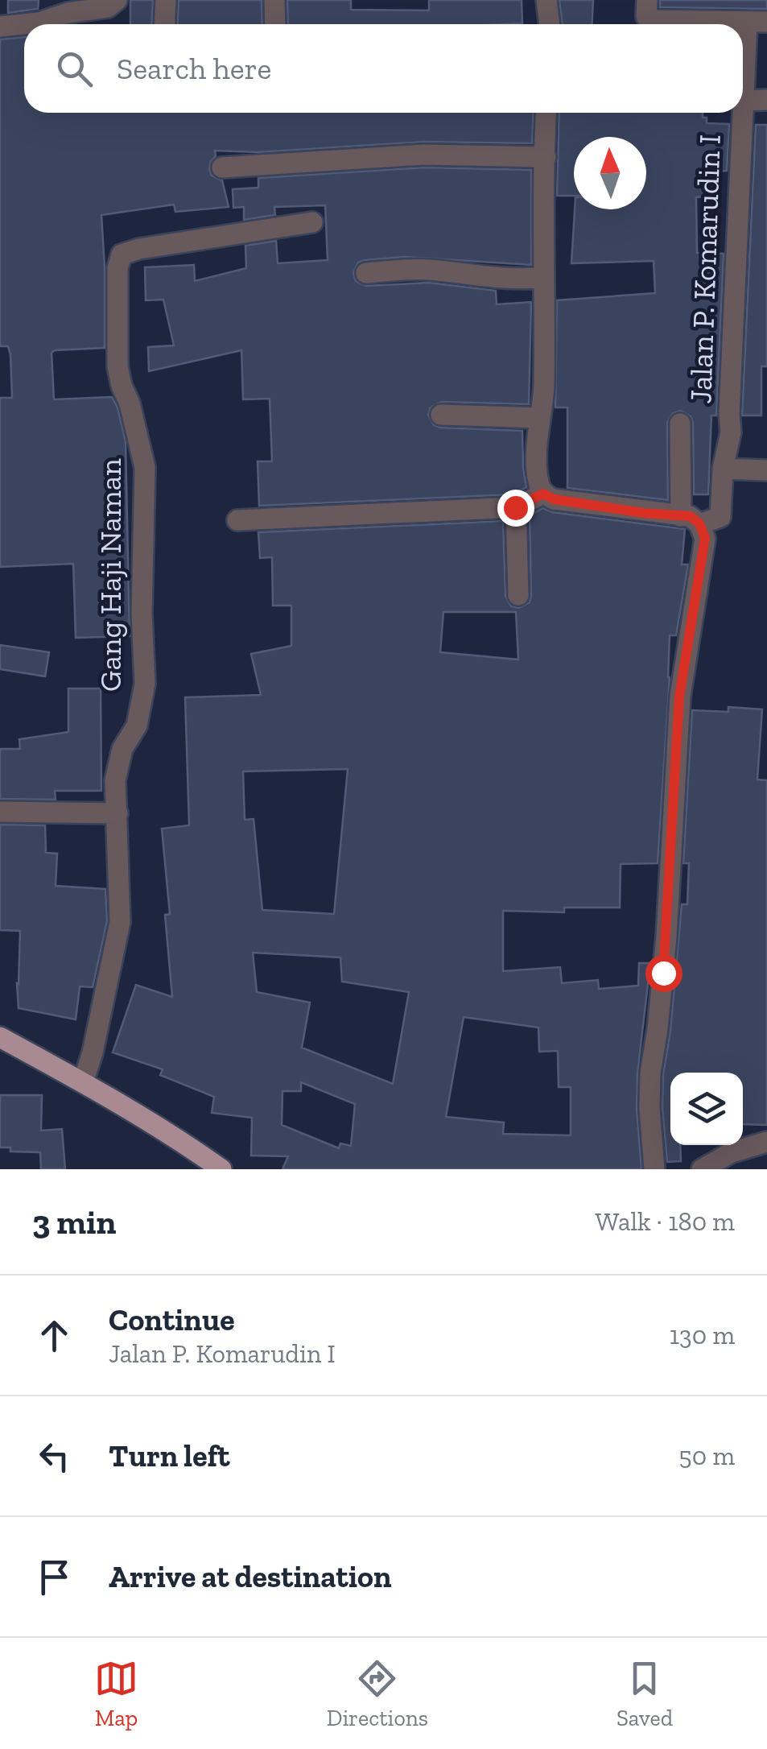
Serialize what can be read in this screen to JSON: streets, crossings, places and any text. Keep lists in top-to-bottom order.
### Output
{
  "streets": {
    "street": ["Jalan P. Komarudin I", "Gang Haji Naman"]
  },
  "north": "top",
  "page": {
    "search": "Search here",
    "heading": ["3 min", "Walk · 180 m"],
    "list": [
      ["Continue", "Jalan P. Komarudin I", "130 m"],
      ["Turn left", "50 m"],
      "Arrive at destination"
    ],
    "nav": ["Map", "Directions", "Saved"]
  }
}
